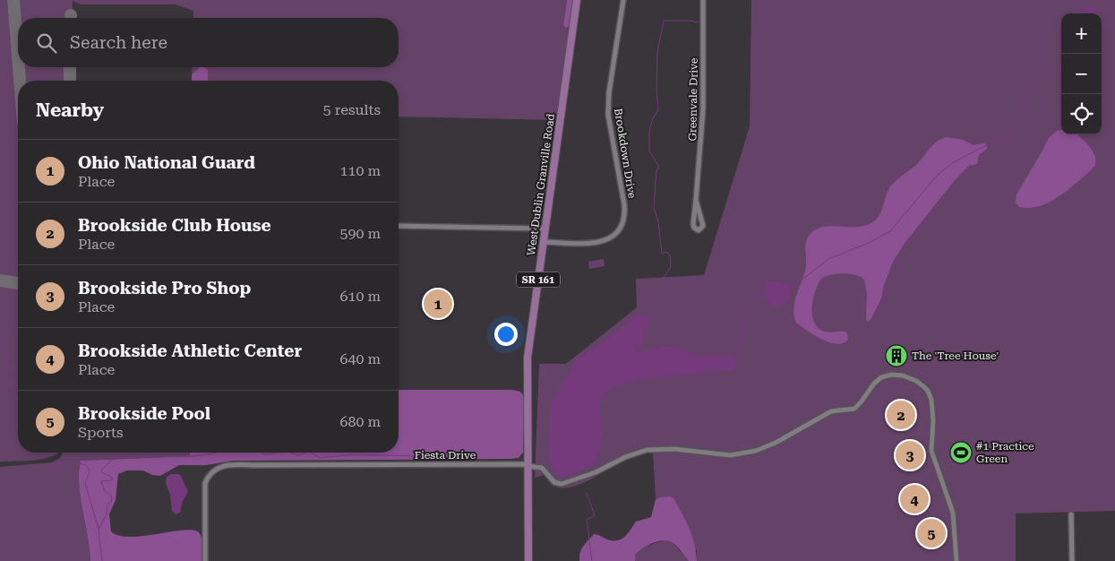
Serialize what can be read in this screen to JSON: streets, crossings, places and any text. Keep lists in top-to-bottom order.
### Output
{
  "streets": {
    "main road": ["West Dublin Granville Road", "SR 161"],
    "street": ["Greenvale Drive", "Brookdown Drive", "Fiesta Drive"]
  },
  "crossings": [
    ["Brookdown Drive", "West Dublin Granville Road"],
    ["West Dublin Granville Road", "Fiesta Drive"]
  ],
  "places": {
    "building": ["The 'Tree House'"],
    "sports": ["#1 Practice Green"]
  },
  "page": {
    "map_buttons": ["+", "−"],
    "search": "Search here",
    "heading": ["Nearby", "5 results"],
    "list": [
      {
        "mark": "1",
        "name": "Ohio National Guard",
        "note": "Place",
        "value": "110 m"
      },
      {
        "mark": "2",
        "name": "Brookside Club House",
        "note": "Place",
        "value": "590 m"
      },
      {
        "mark": "3",
        "name": "Brookside Pro Shop",
        "note": "Place",
        "value": "610 m"
      },
      {
        "mark": "4",
        "name": "Brookside Athletic Center",
        "note": "Place",
        "value": "640 m"
      },
      {
        "mark": "5",
        "name": "Brookside Pool",
        "note": "Sports",
        "value": "680 m"
      }
    ],
    "pins": [
      "1",
      "2",
      "3",
      "4",
      "5"
    ]
  }
}
